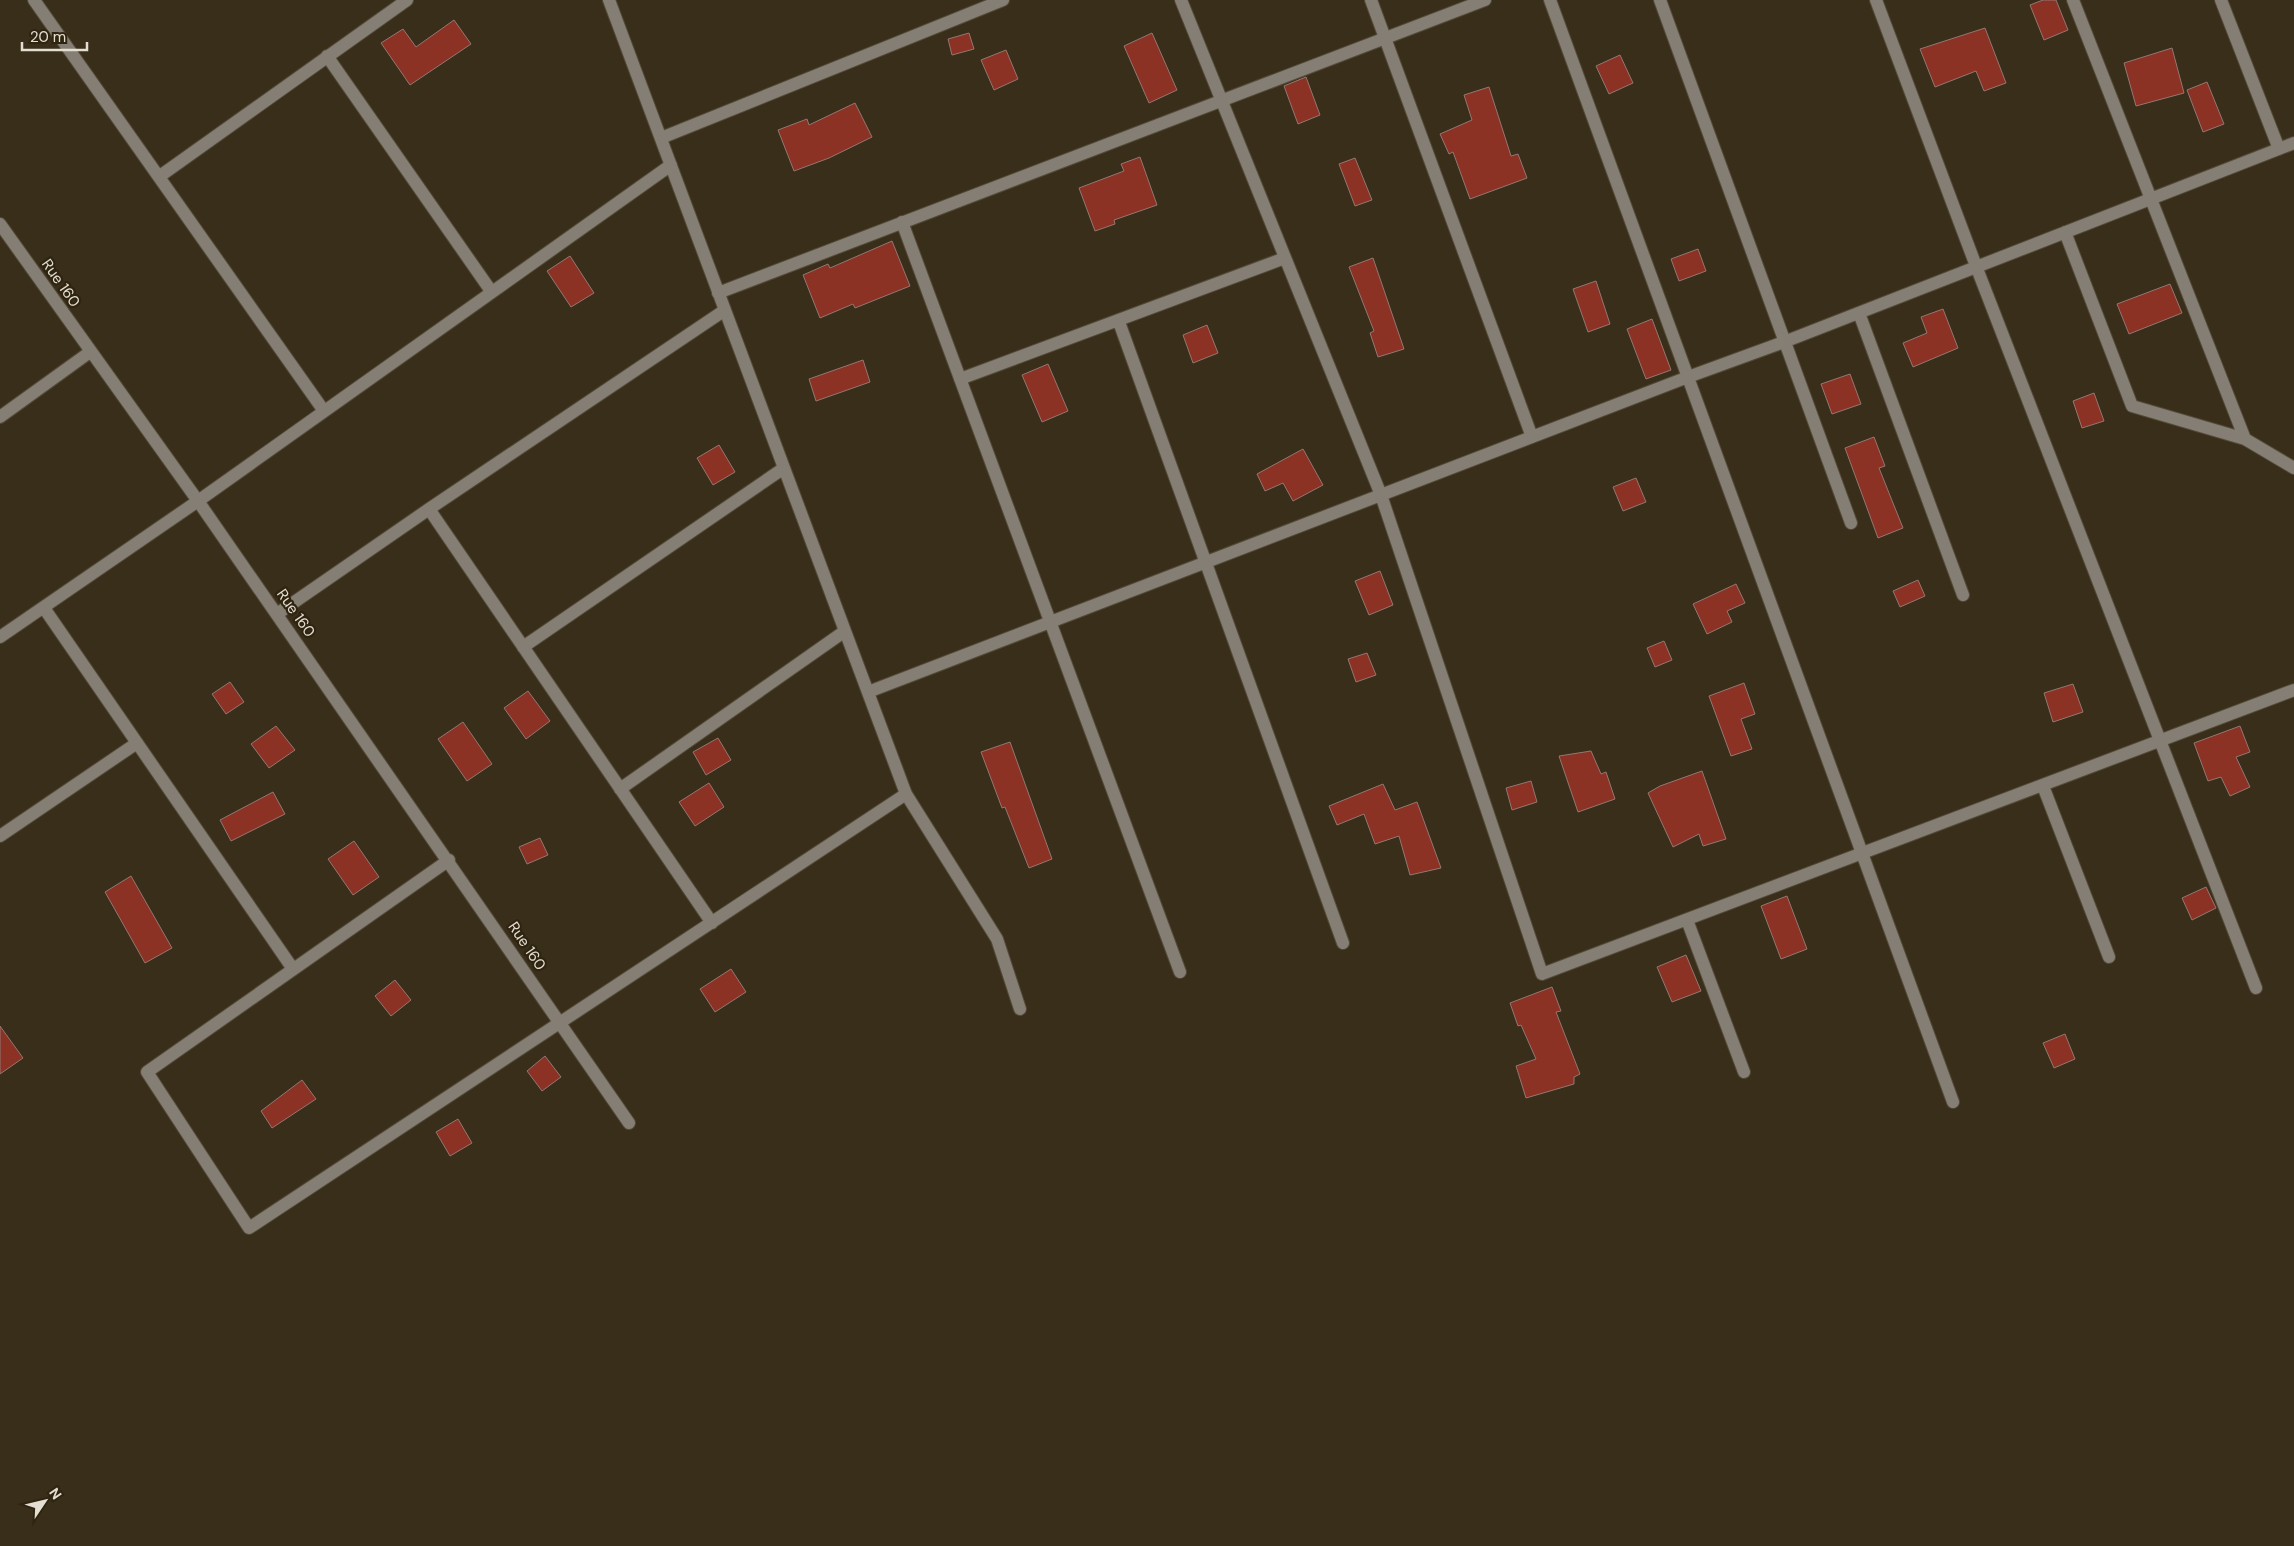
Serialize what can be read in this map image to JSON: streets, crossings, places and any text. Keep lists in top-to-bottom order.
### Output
{
  "streets": {
    "street": ["Rue 160"]
  },
  "scale_bar": "20 m",
  "north": "top right"
}
